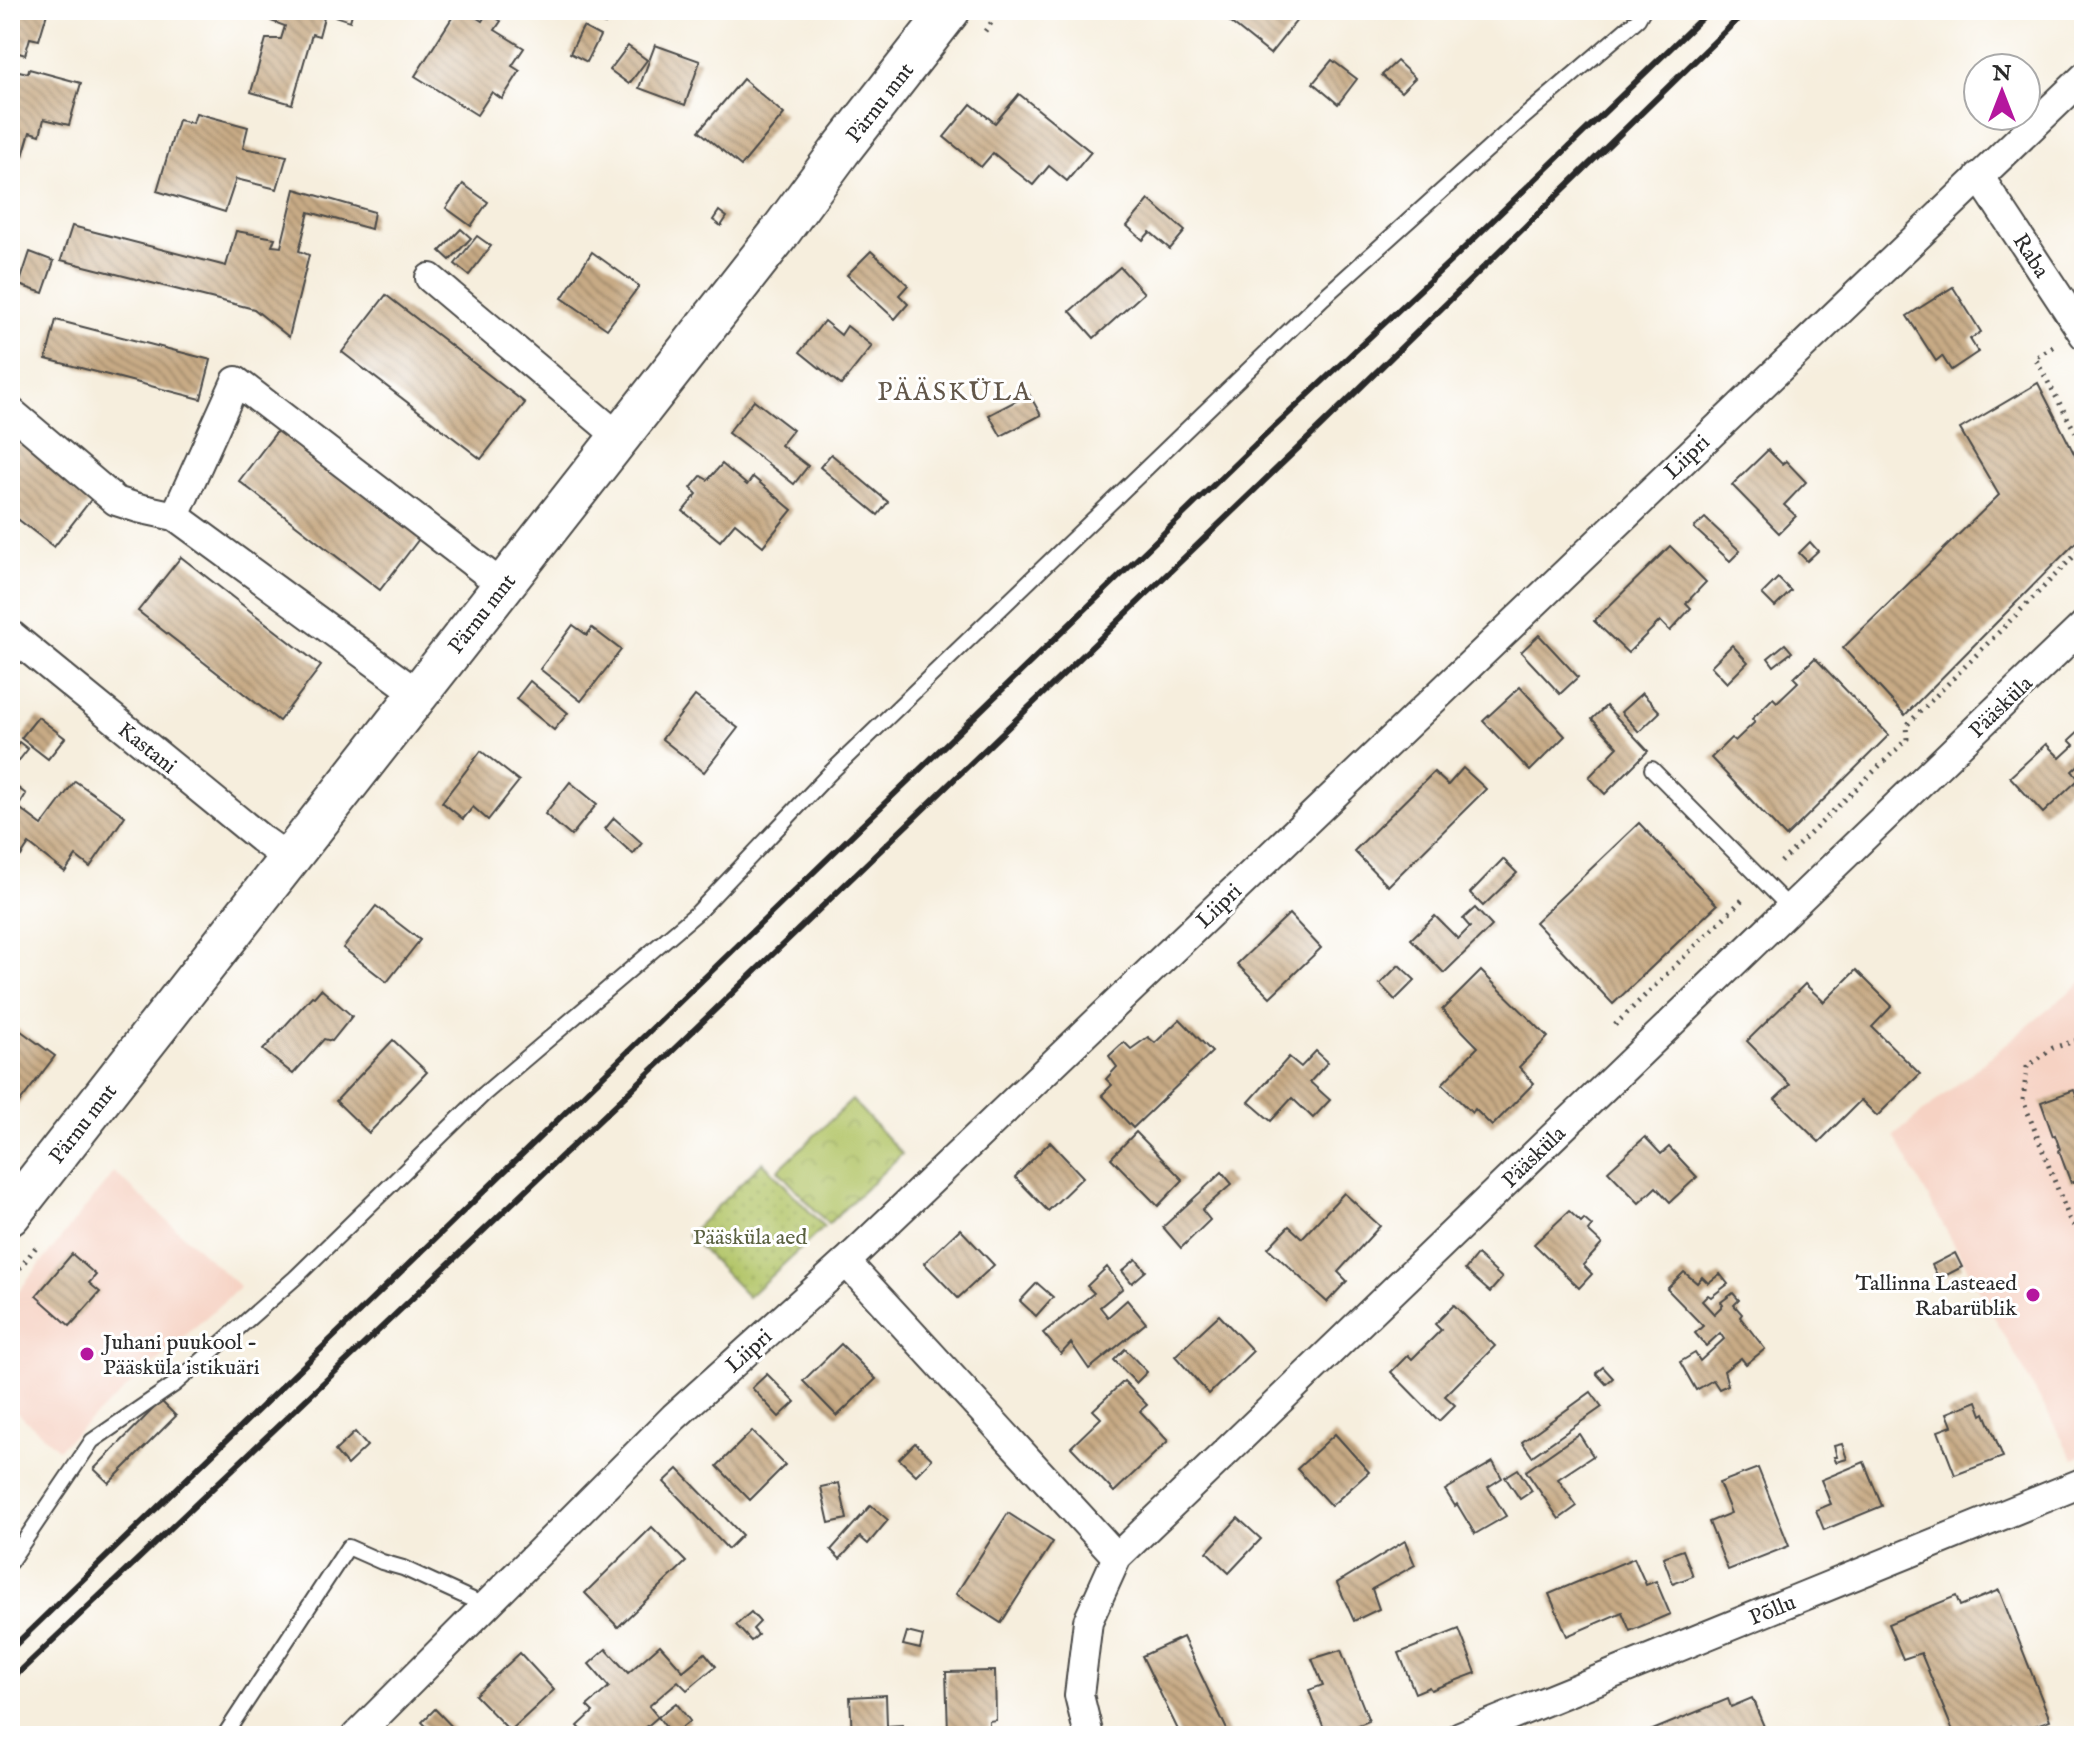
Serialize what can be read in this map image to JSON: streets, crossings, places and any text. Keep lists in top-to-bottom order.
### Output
{
  "streets": {
    "main road": ["Pärnu mnt"],
    "street": [
      "Raba",
      "Liipri",
      "Pääsküla",
      "Kastani",
      "Põllu"
    ]
  },
  "crossings": [
    ["Pärnu mnt", "Kastani"],
    ["Raba", "Liipri"]
  ],
  "districts": ["PÄÄSKÜLA"],
  "parks": ["Pääsküla aed"],
  "places": ["Tallinna Lasteaed Rabarüblik", "Juhani puukool - Pääsküla istikuäri"],
  "north": "top"
}
